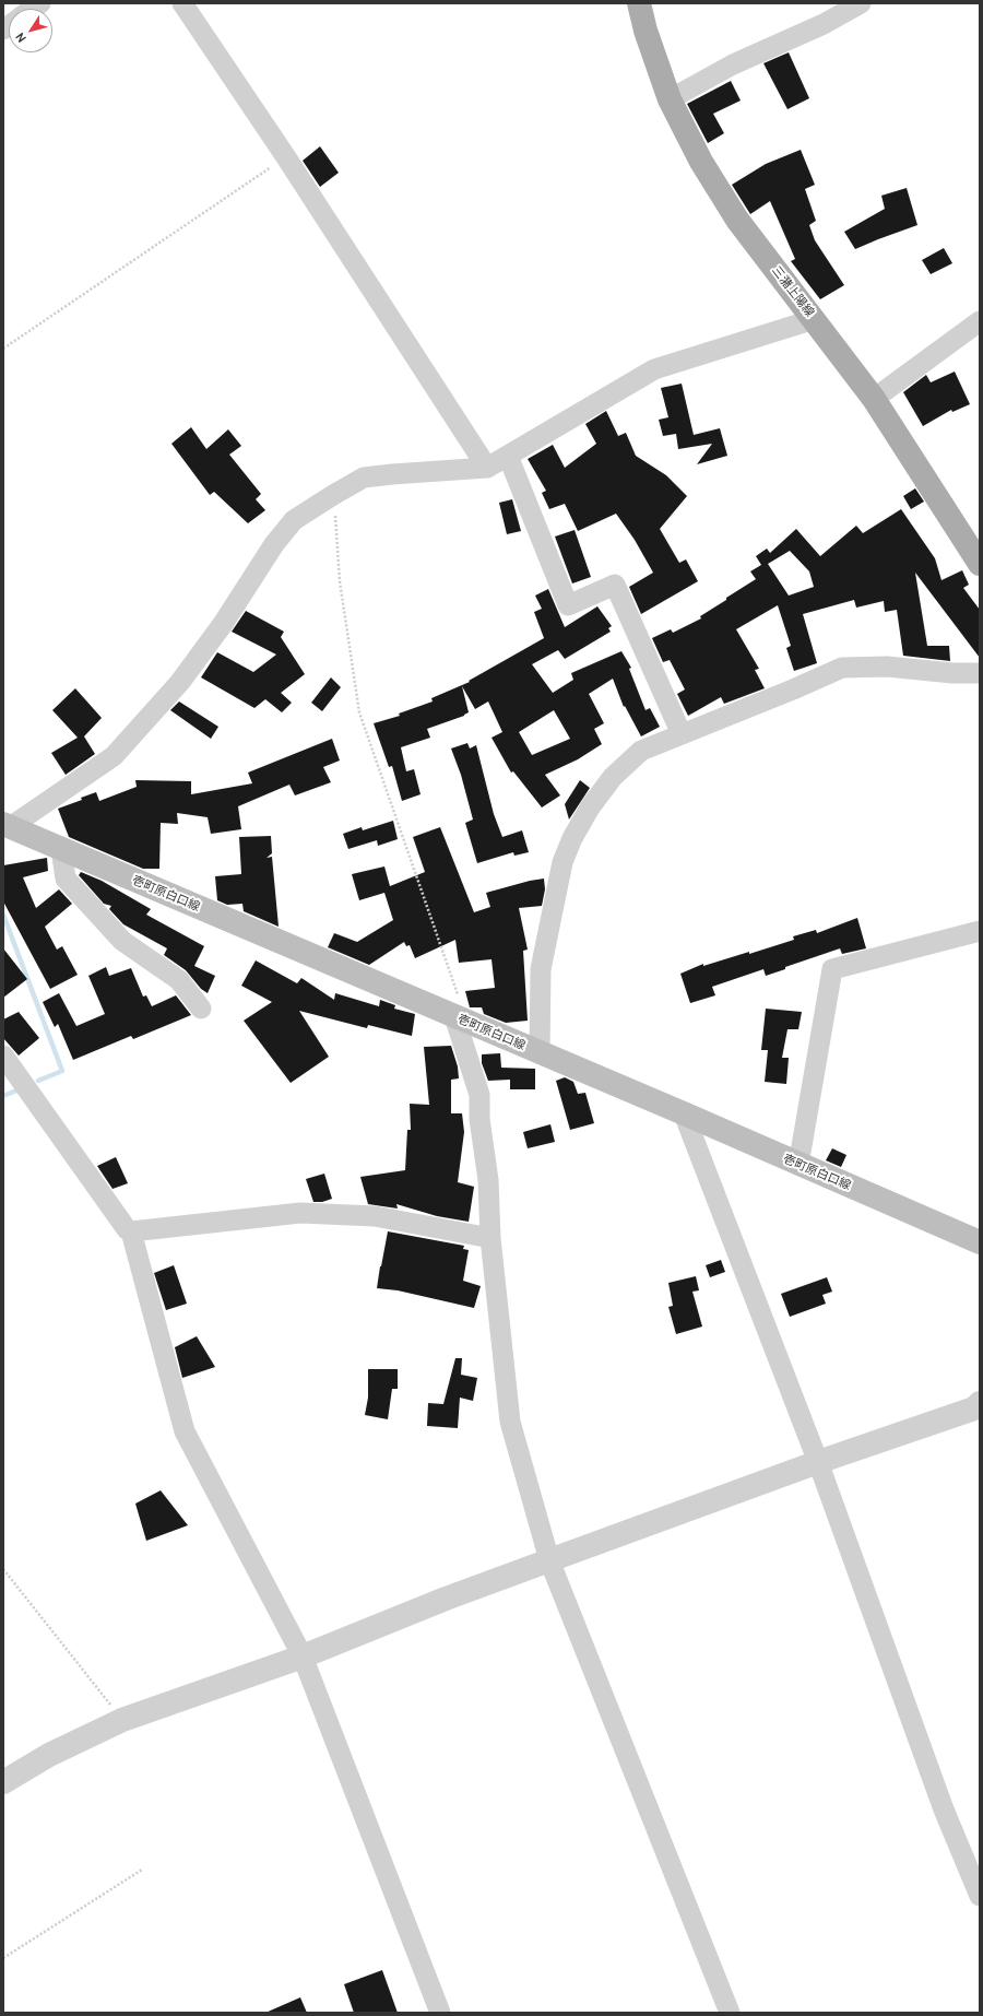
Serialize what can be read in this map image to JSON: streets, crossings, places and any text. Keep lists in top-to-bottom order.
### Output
{
  "streets": {
    "main road": ["三潴上陽線", "壱町原白口線"]
  },
  "north": "bottom left"
}
